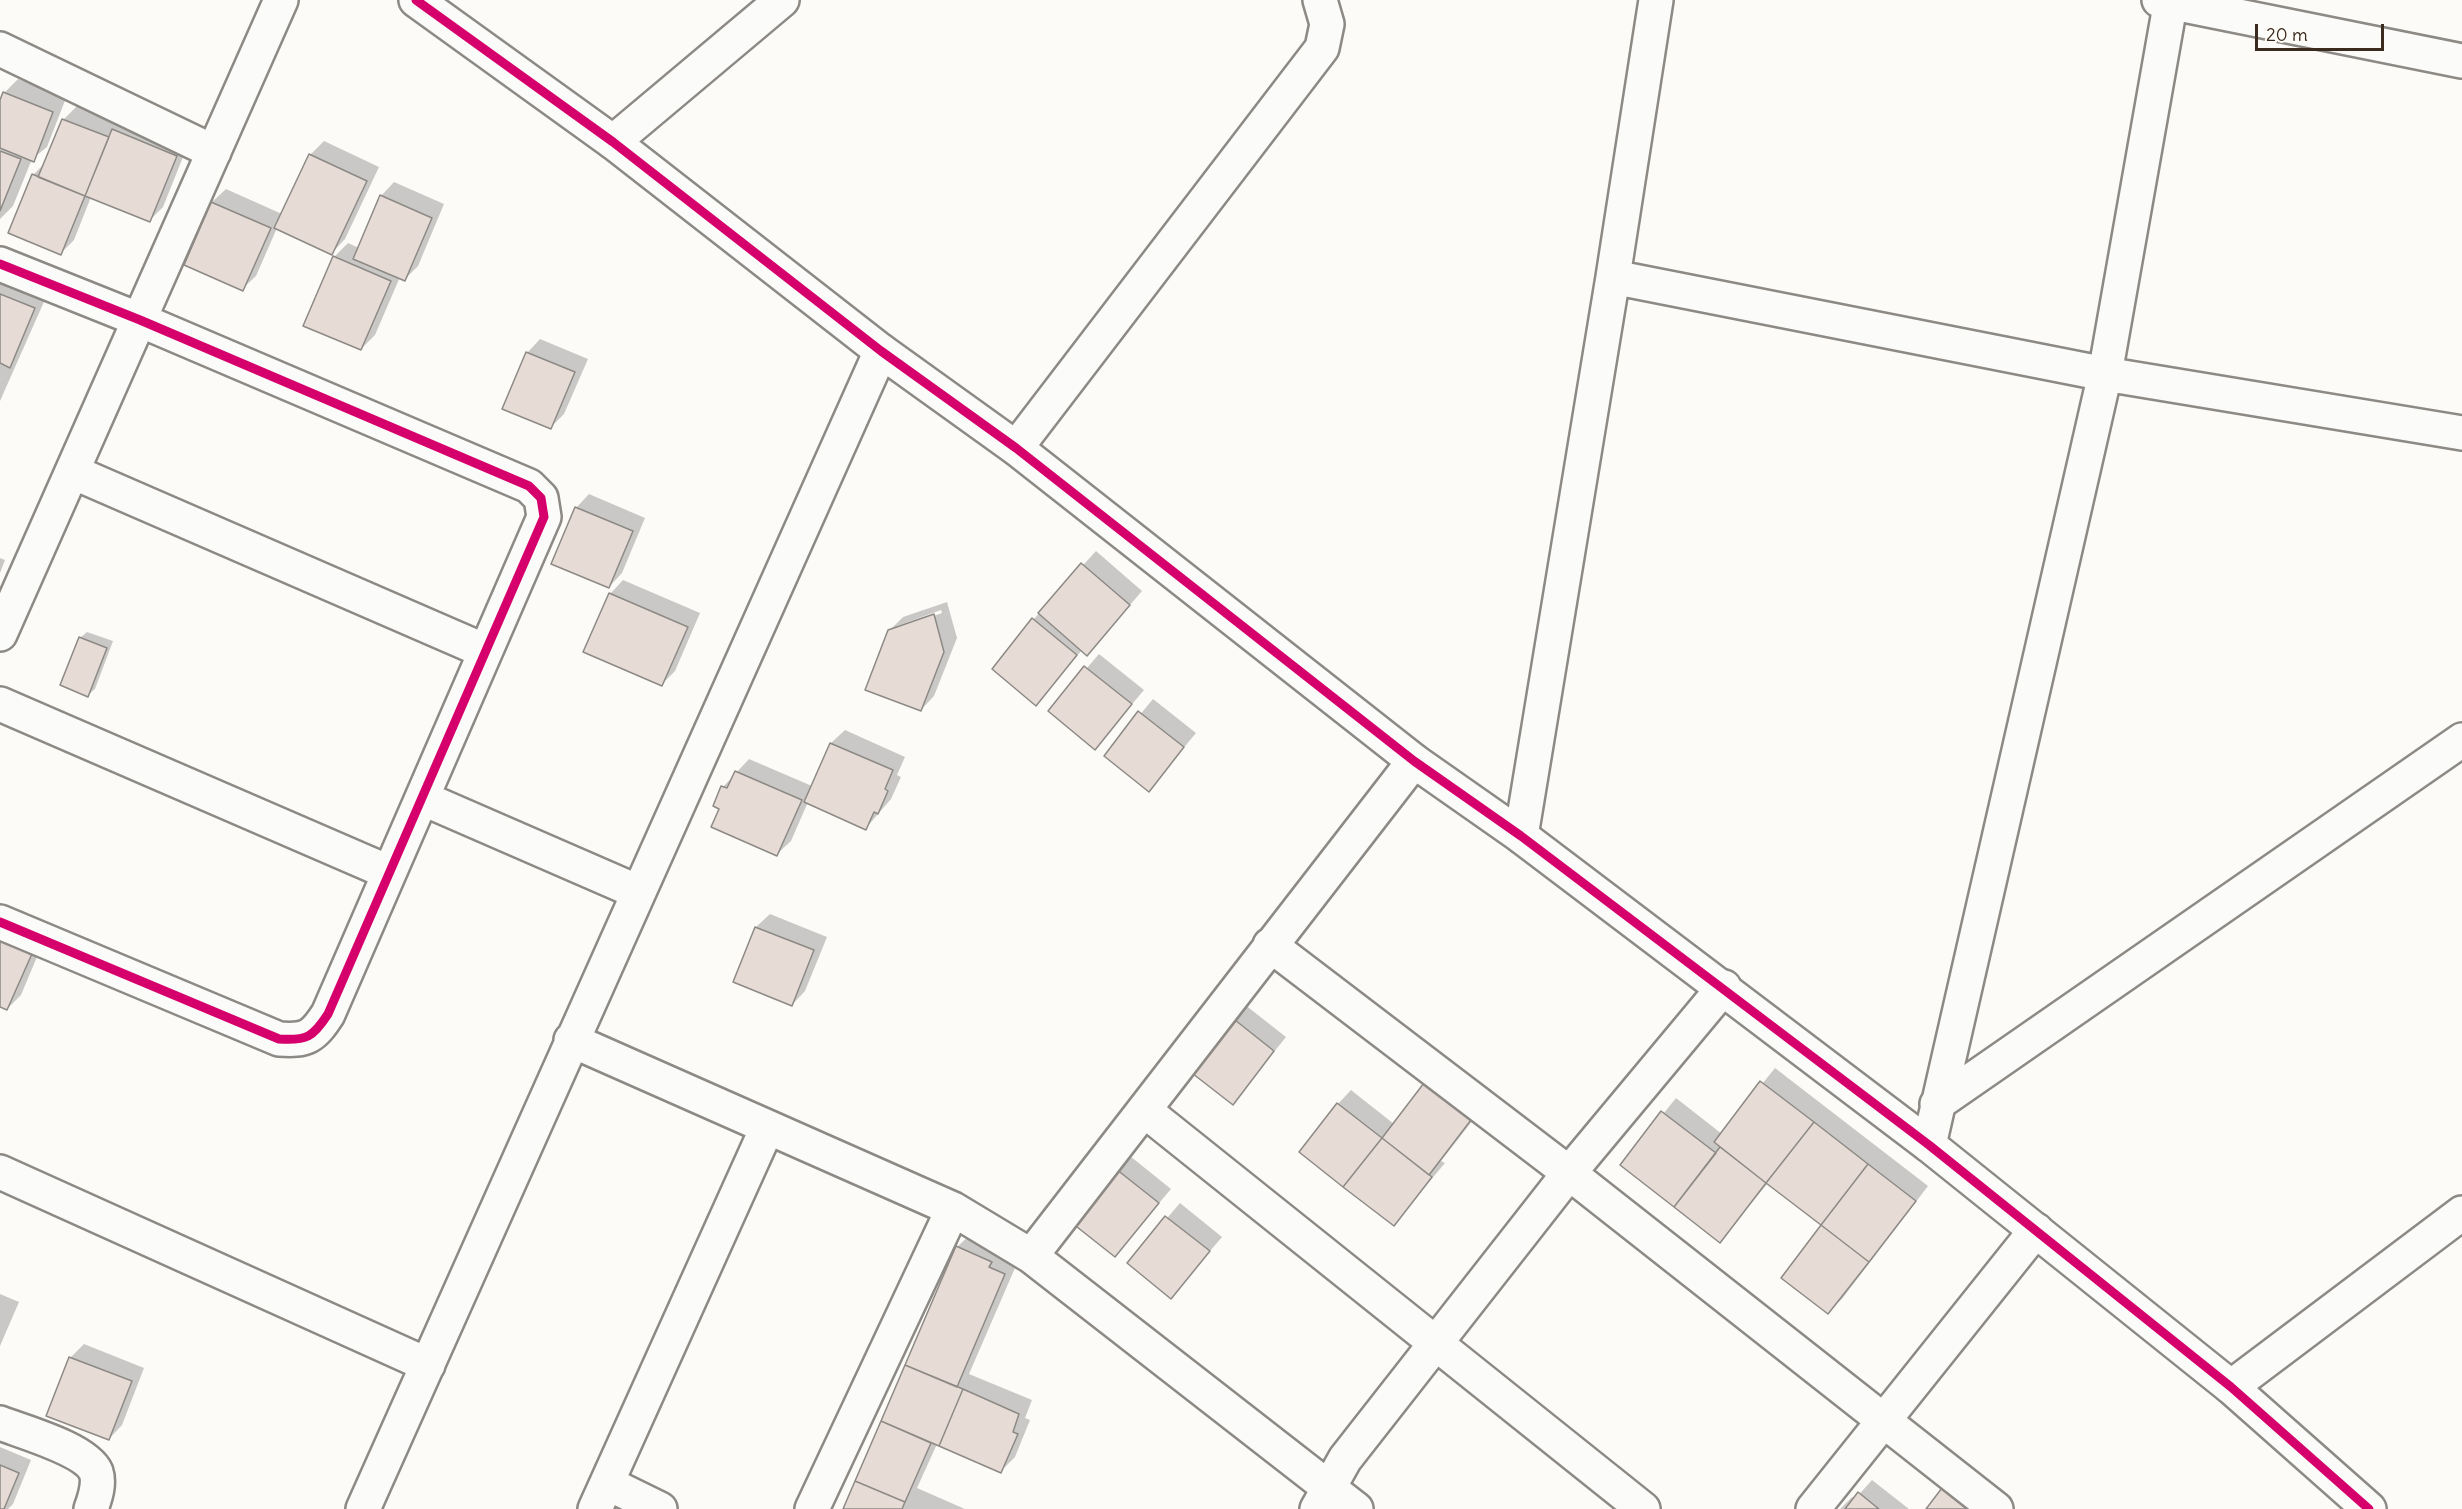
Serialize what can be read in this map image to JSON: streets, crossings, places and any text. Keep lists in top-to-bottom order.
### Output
{
  "scale_bar": "20 m"
}
